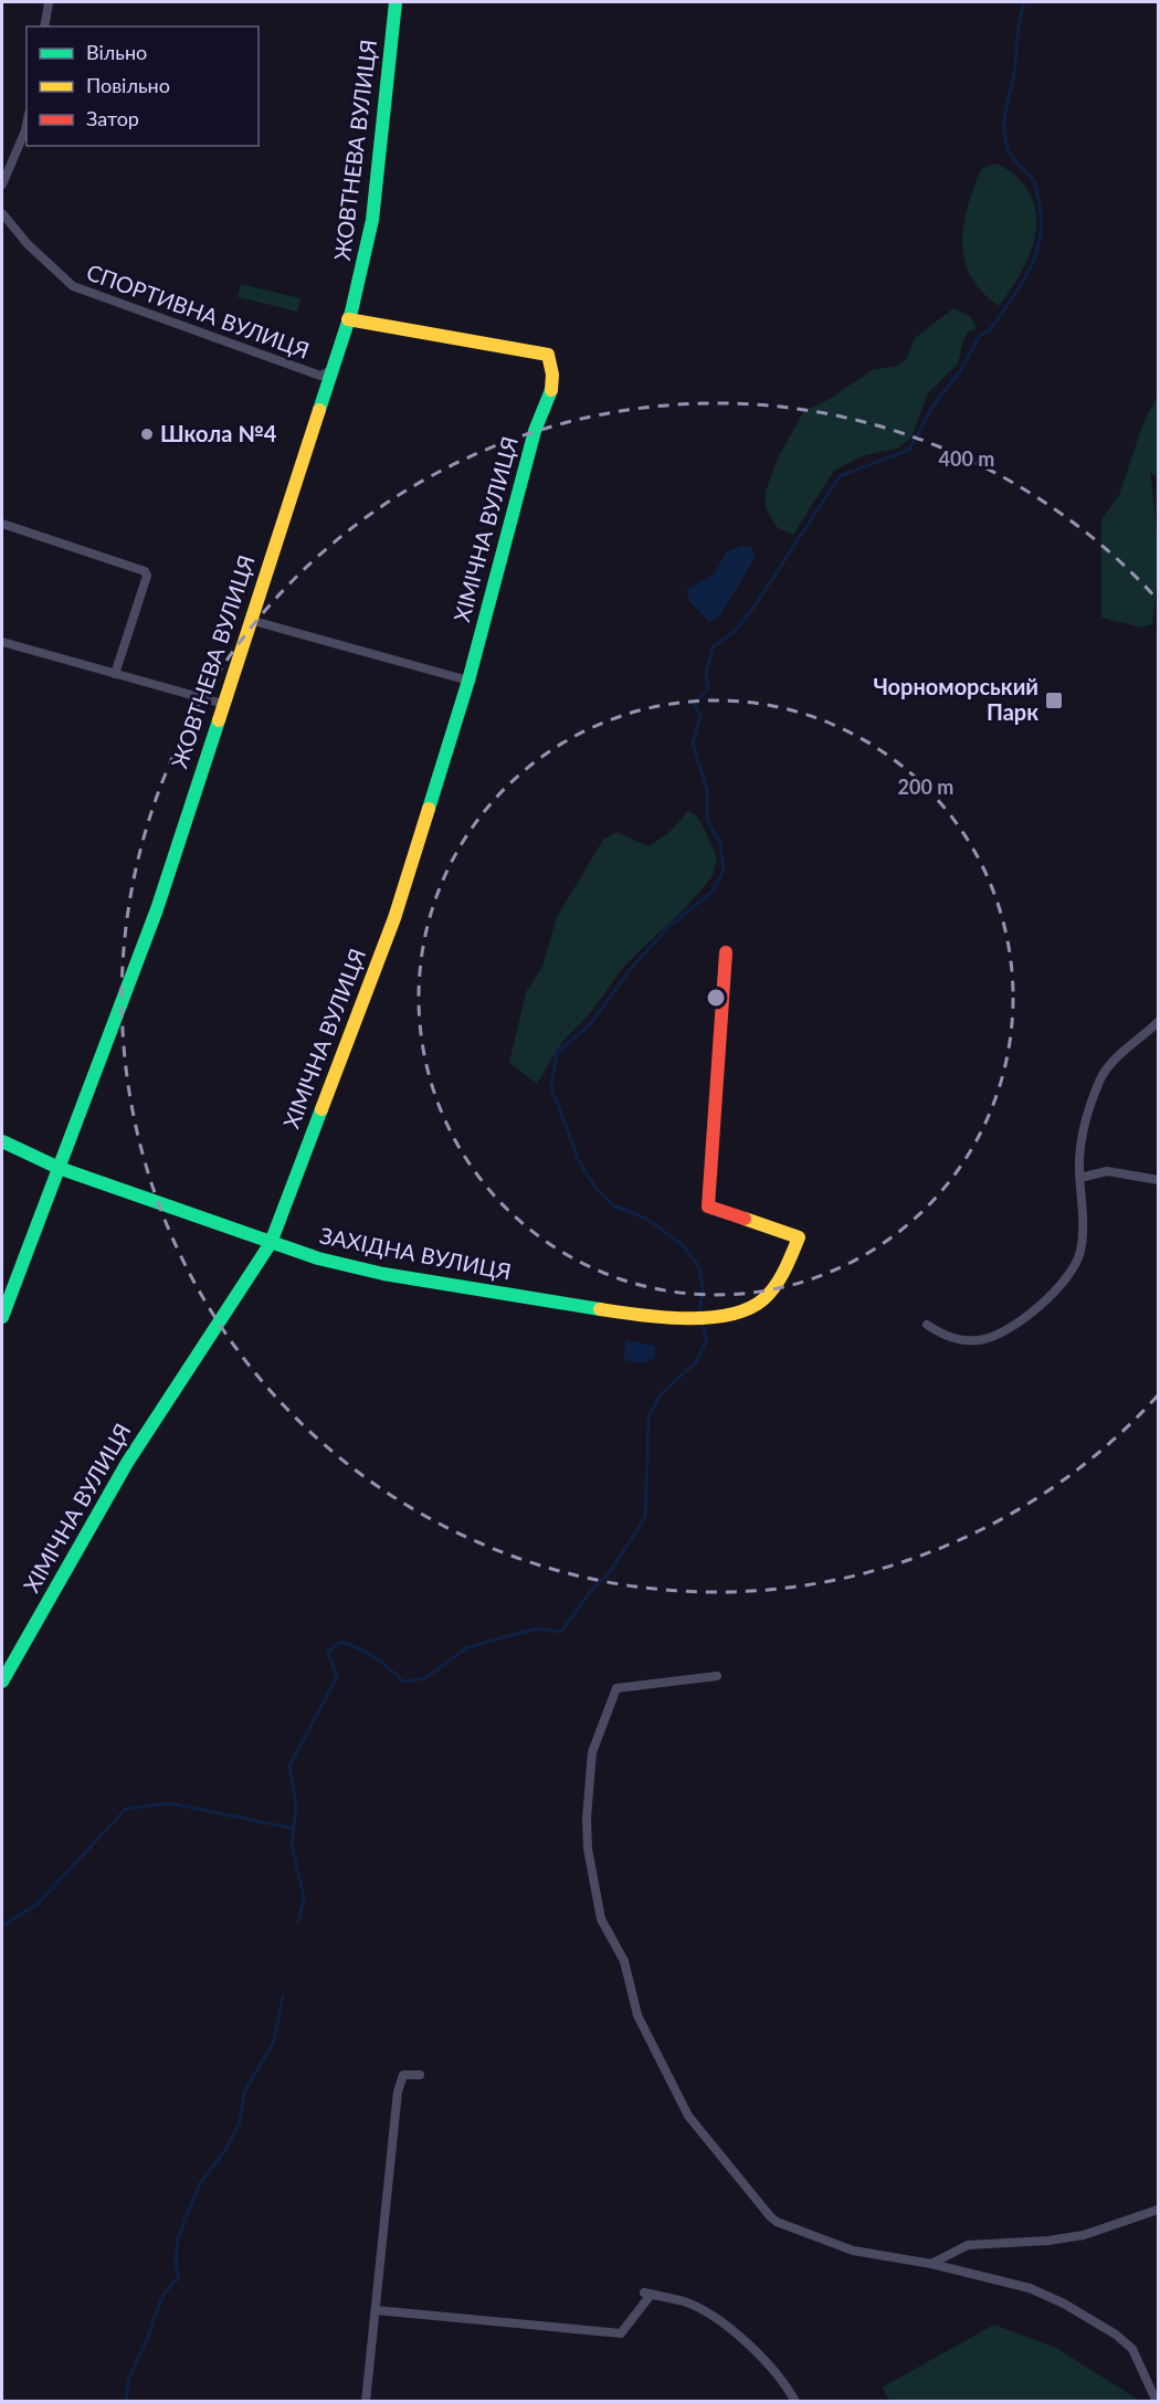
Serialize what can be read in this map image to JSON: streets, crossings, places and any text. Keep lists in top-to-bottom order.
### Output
{
  "streets": {
    "street": [
      "ЖОВТНЕВА ВУЛИЦЯ",
      "СПОРТИВНА ВУЛИЦЯ",
      "ХІМІЧНА ВУЛИЦЯ",
      "ЗАХІДНА ВУЛИЦЯ"
    ]
  },
  "crossings": [
    ["ЖОВТНЕВА ВУЛИЦЯ", "СПОРТИВНА ВУЛИЦЯ"],
    ["ЖОВТНЕВА ВУЛИЦЯ", "ХІМІЧНА ВУЛИЦЯ"],
    ["ЖОВТНЕВА ВУЛИЦЯ", "ЗАХІДНА ВУЛИЦЯ"],
    ["ХІМІЧНА ВУЛИЦЯ", "ЗАХІДНА ВУЛИЦЯ"]
  ],
  "places": {
    "other": ["Школа №4"],
    "transit": ["Чорноморський Парк"]
  },
  "legend": ["Вільно", "Повільно", "Затор"],
  "rings": ["400 m", "200 m"]
}
